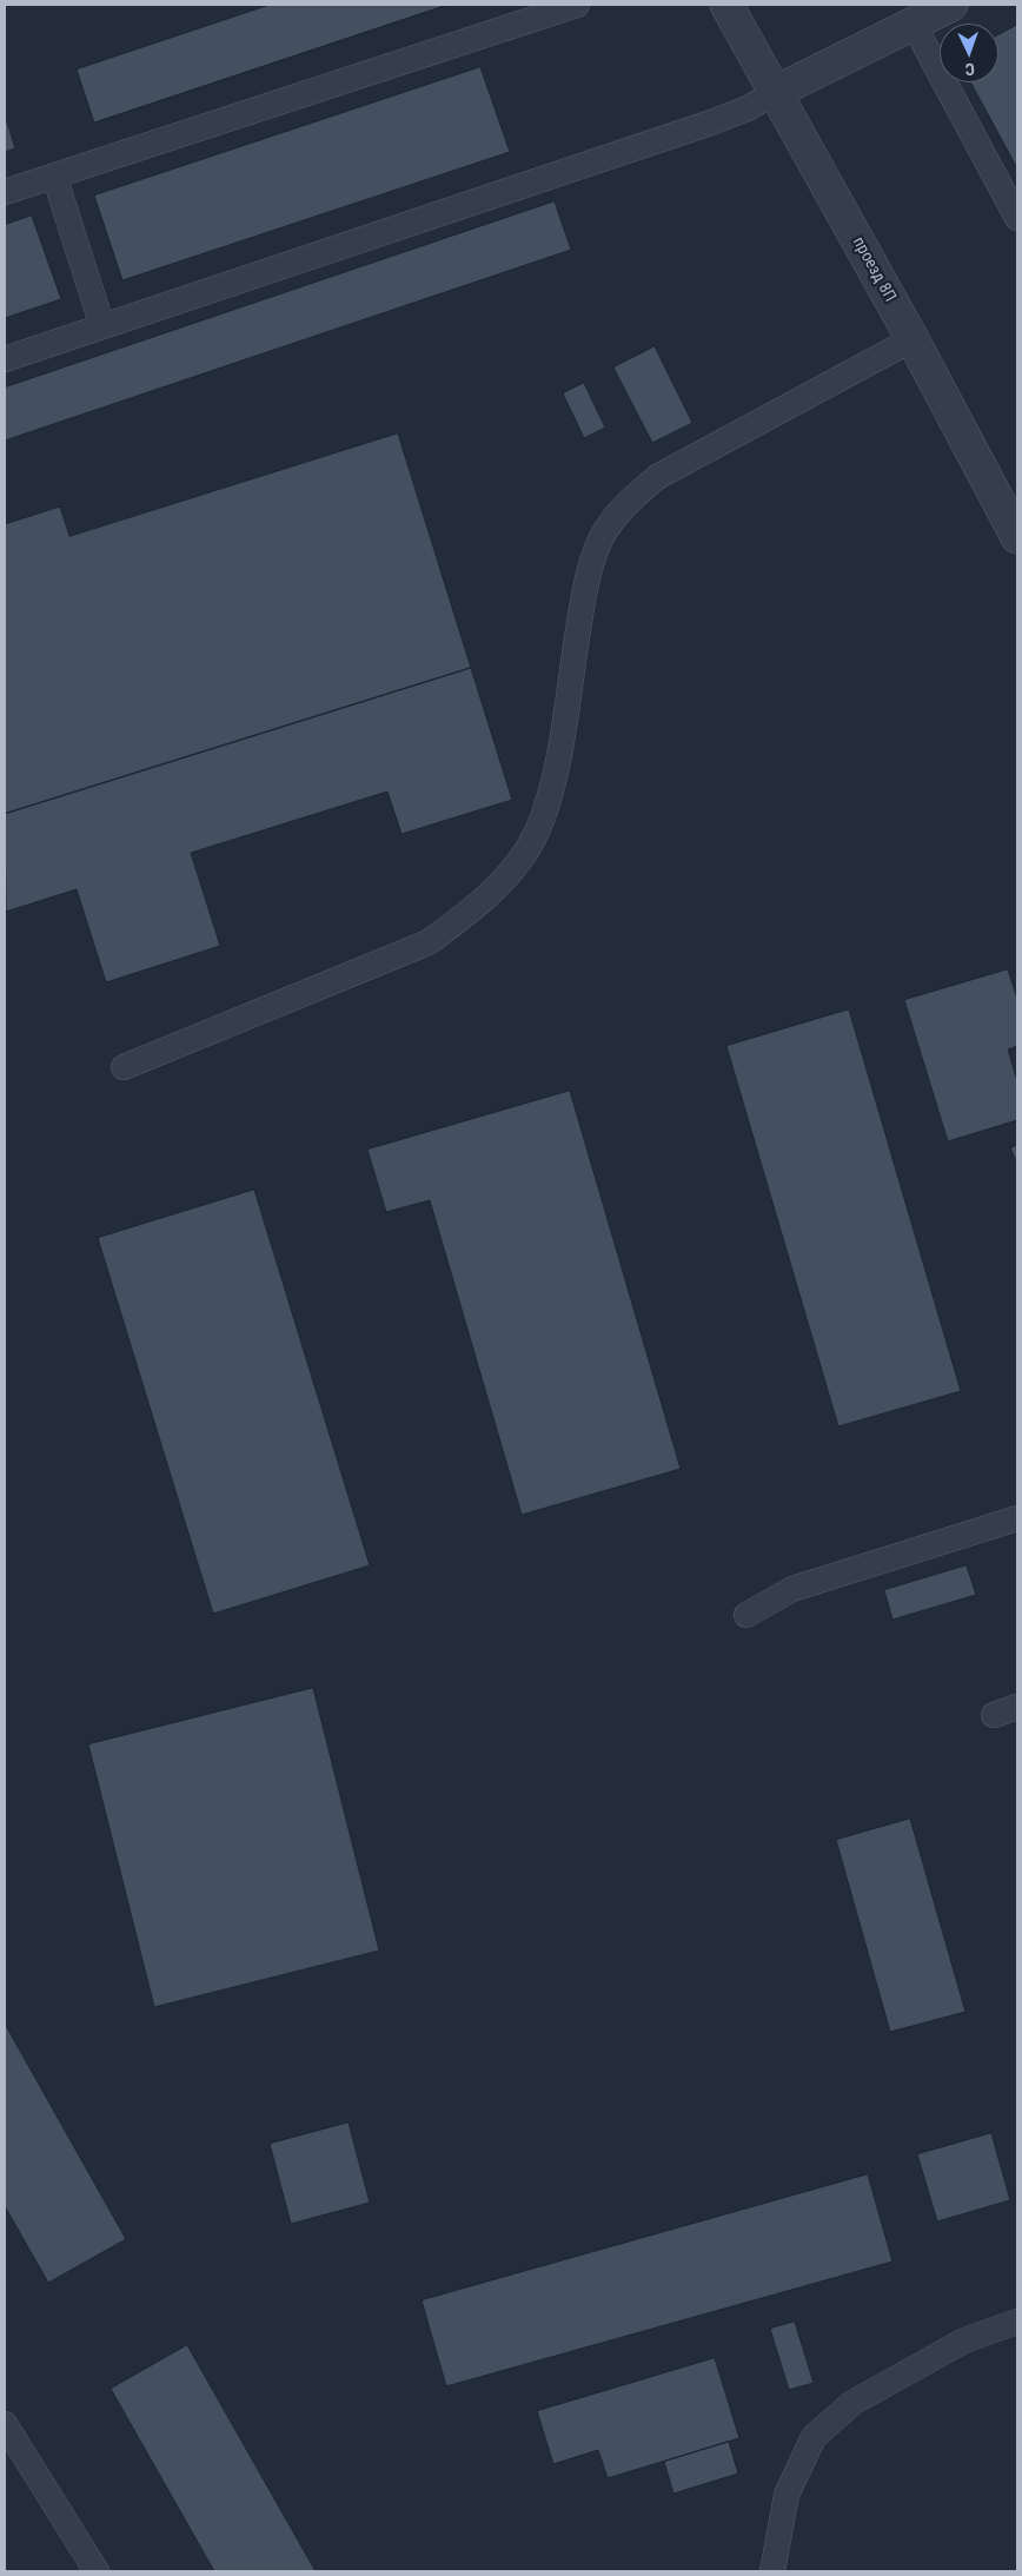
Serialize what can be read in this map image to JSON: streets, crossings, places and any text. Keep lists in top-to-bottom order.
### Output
{
  "streets": {
    "street": ["проезд 8П"]
  },
  "north": "bottom"
}
